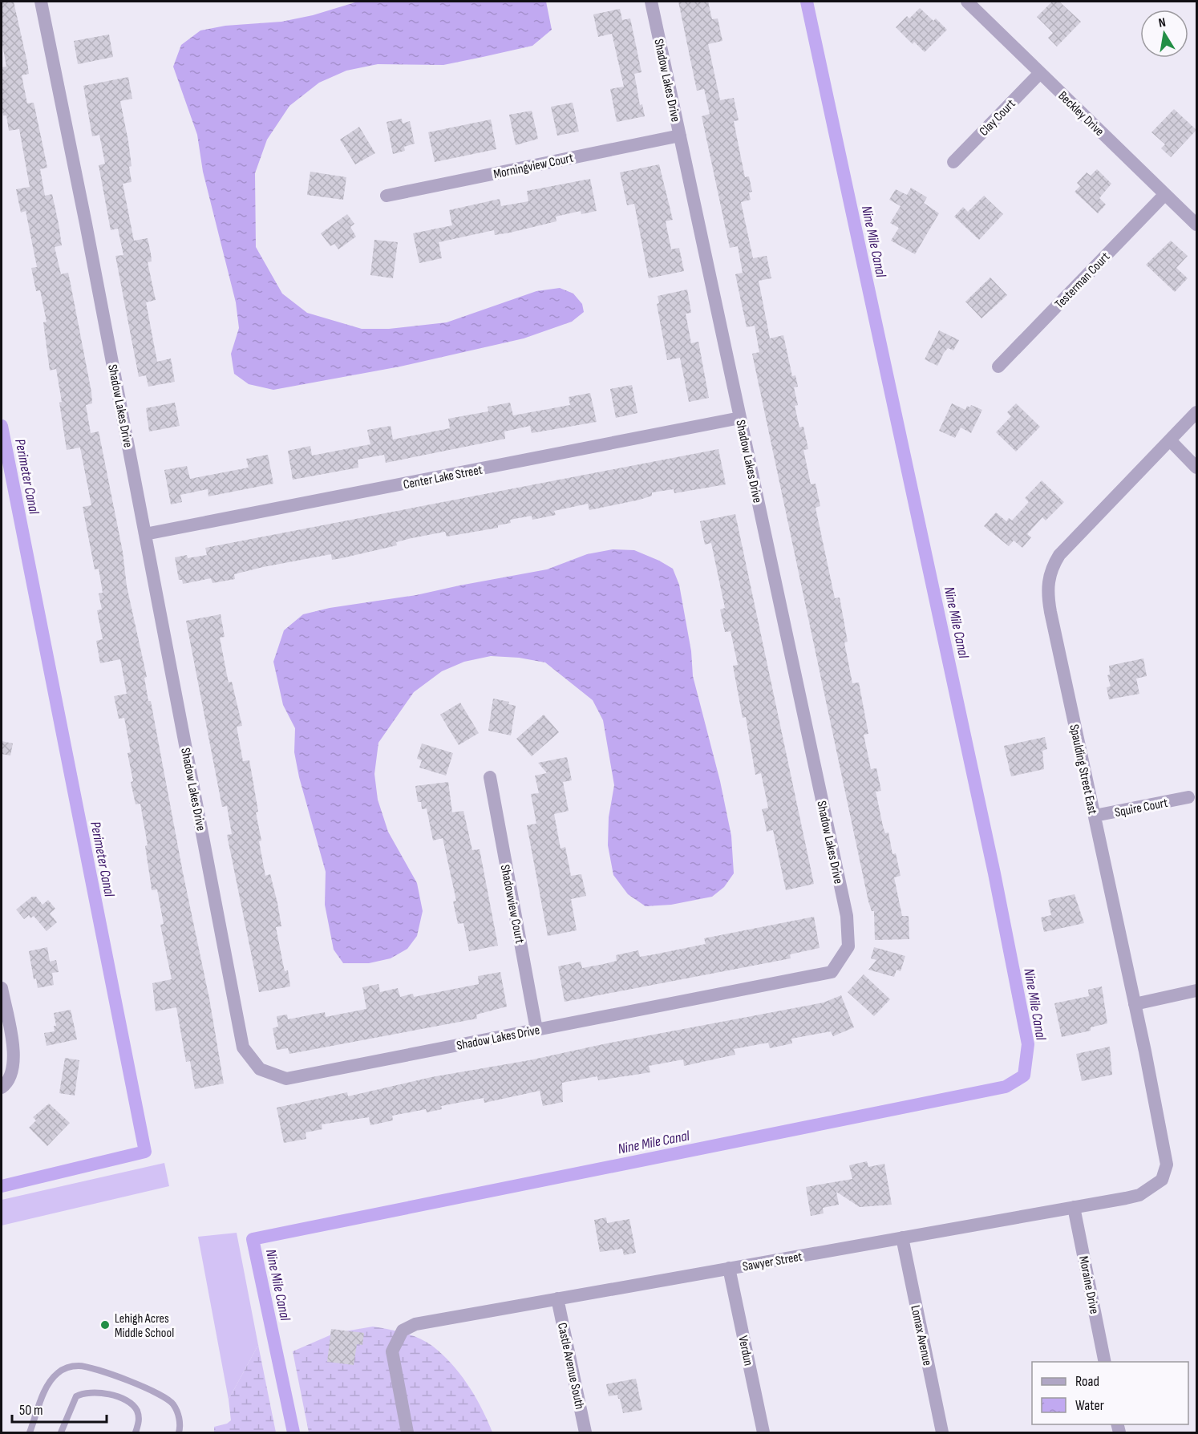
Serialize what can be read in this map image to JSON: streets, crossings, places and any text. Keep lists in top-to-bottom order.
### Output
{
  "streets": {
    "street": [
      "Shadow Lakes Drive",
      "Beckley Drive",
      "Clay Court",
      "Morningview Court",
      "Testerman Court",
      "Center Lake Street",
      "Spaulding Street East",
      "Squire Court",
      "Shadowview Court",
      "Sawyer Street",
      "Moraine Drive",
      "Lomax Avenue",
      "Verdun",
      "Castle Avenue South"
    ]
  },
  "crossings": [
    ["Shadow Lakes Drive", "Morningview Court"],
    ["Shadow Lakes Drive", "Center Lake Street"],
    ["Shadow Lakes Drive", "Shadowview Court"],
    ["Beckley Drive", "Clay Court"],
    ["Beckley Drive", "Testerman Court"],
    ["Spaulding Street East", "Squire Court"],
    ["Spaulding Street East", "Sawyer Street"],
    ["Sawyer Street", "Moraine Drive"],
    ["Sawyer Street", "Lomax Avenue"],
    ["Sawyer Street", "Verdun"],
    ["Sawyer Street", "Castle Avenue South"]
  ],
  "water": ["Nine Mile Canal", "Perimeter Canal"],
  "places": ["Lehigh Acres Middle School"],
  "legend": ["Road", "Water"],
  "scale_bar": "50 m",
  "north": "top"
}
